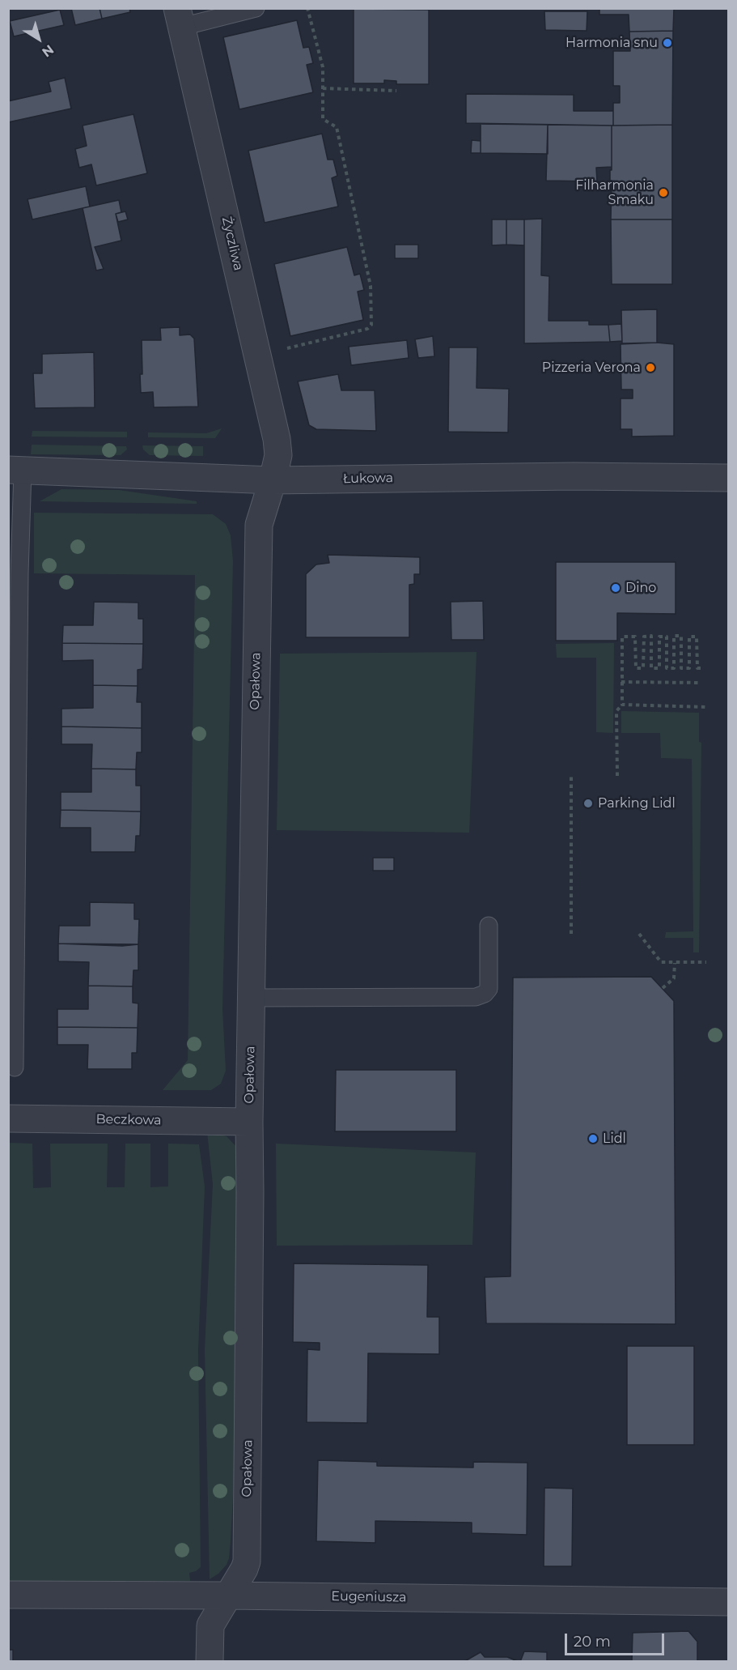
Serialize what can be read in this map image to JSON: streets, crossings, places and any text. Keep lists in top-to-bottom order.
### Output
{
  "streets": {
    "street": [
      "Życzliwa",
      "Łukowa",
      "Opałowa",
      "Beczkowa",
      "Eugeniusza"
    ]
  },
  "crossings": [
    ["Życzliwa", "Łukowa"],
    ["Życzliwa", "Opałowa"],
    ["Łukowa", "Opałowa"],
    ["Opałowa", "Beczkowa"],
    ["Opałowa", "Eugeniusza"]
  ],
  "places": [
    "Harmonia snu",
    "Filharmonia Smaku",
    "Pizzeria Verona",
    "Dino",
    "Parking Lidl",
    "Lidl"
  ],
  "scale_bar": "20 m",
  "north": "bottom right"
}
